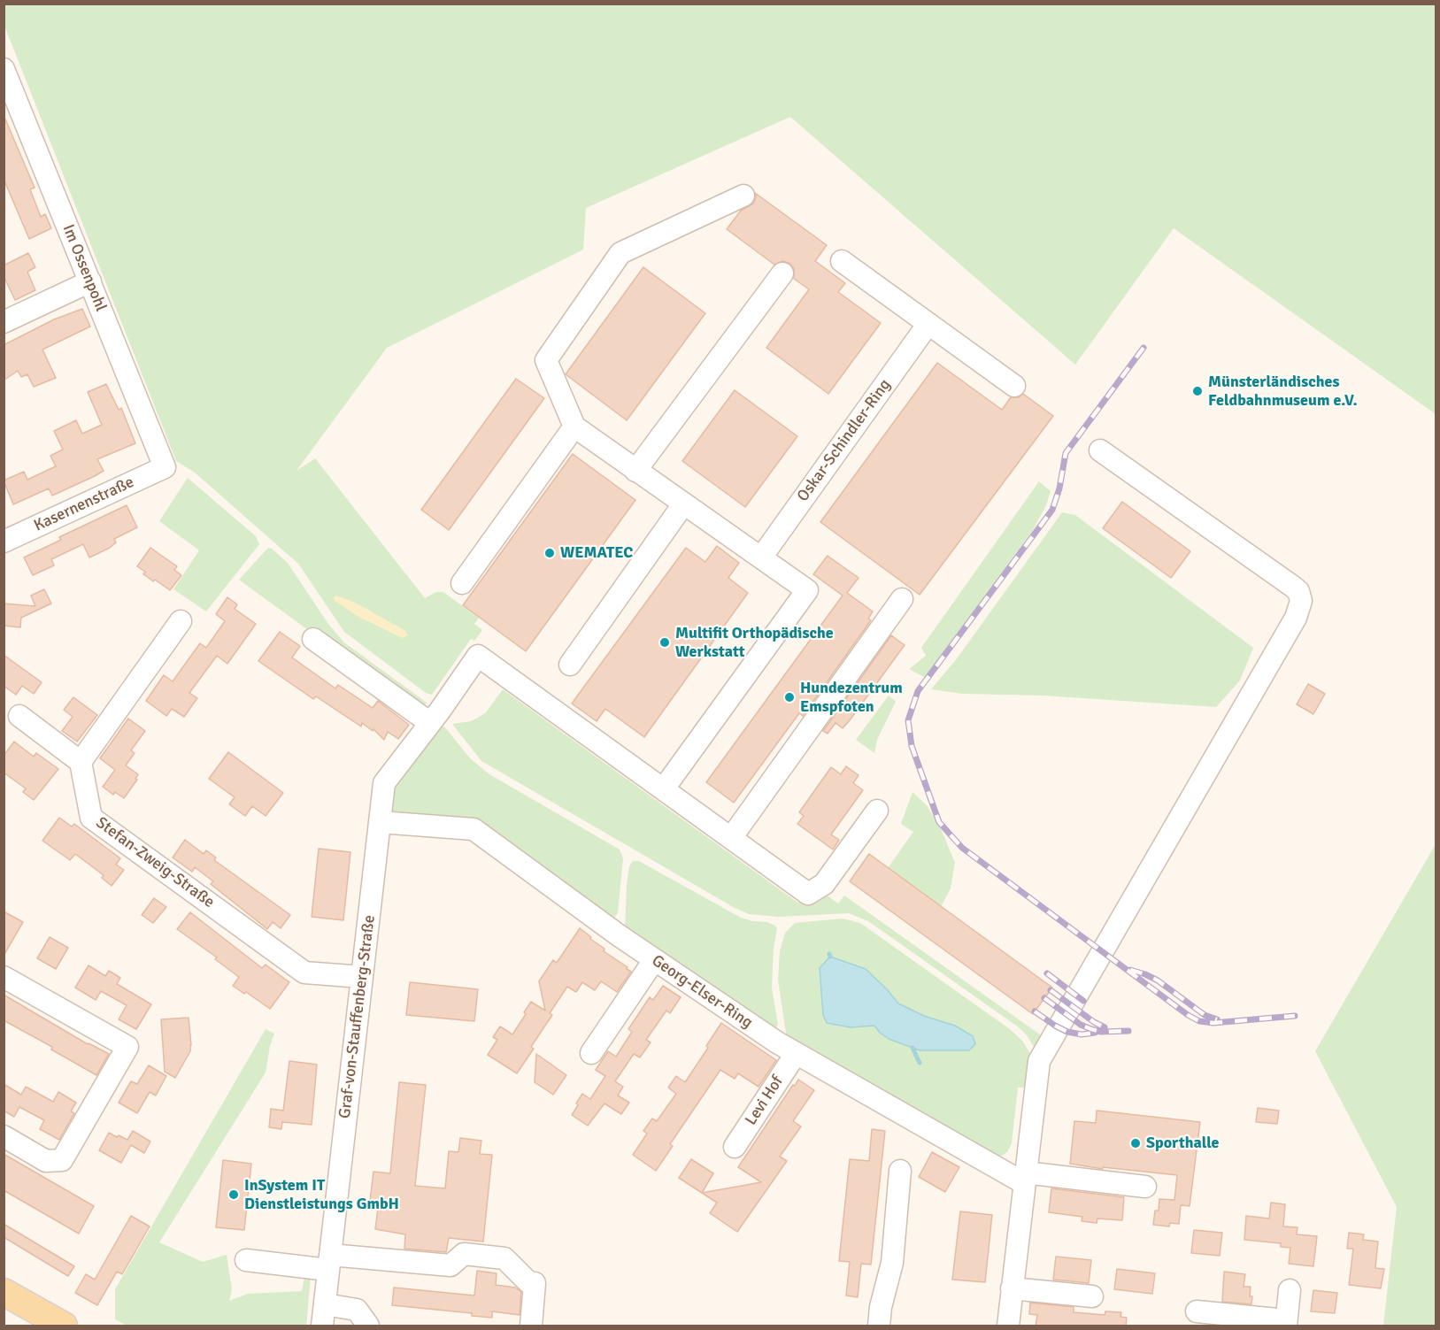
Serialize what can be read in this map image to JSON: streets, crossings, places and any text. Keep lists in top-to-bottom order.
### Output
{
  "streets": {
    "street": [
      "Im Ossenpohl",
      "Oskar-Schindler-Ring",
      "Kasernenstraße",
      "Stefan-Zweig-Straße",
      "Georg-Elser-Ring",
      "Graf-von-Stauffenberg-Straße",
      "Levi Hof"
    ]
  },
  "crossings": [
    ["Im Ossenpohl", "Kasernenstraße"],
    ["Stefan-Zweig-Straße", "Graf-von-Stauffenberg-Straße"],
    ["Georg-Elser-Ring", "Graf-von-Stauffenberg-Straße"],
    ["Georg-Elser-Ring", "Levi Hof"]
  ],
  "places": [
    "Münsterländisches Feldbahnmuseum e.V.",
    "WEMATEC",
    "Multifit Orthopädische Werkstatt",
    "Hundezentrum Emspfoten",
    "Sporthalle",
    "InSystem IT Dienstleistungs GmbH"
  ]
}
